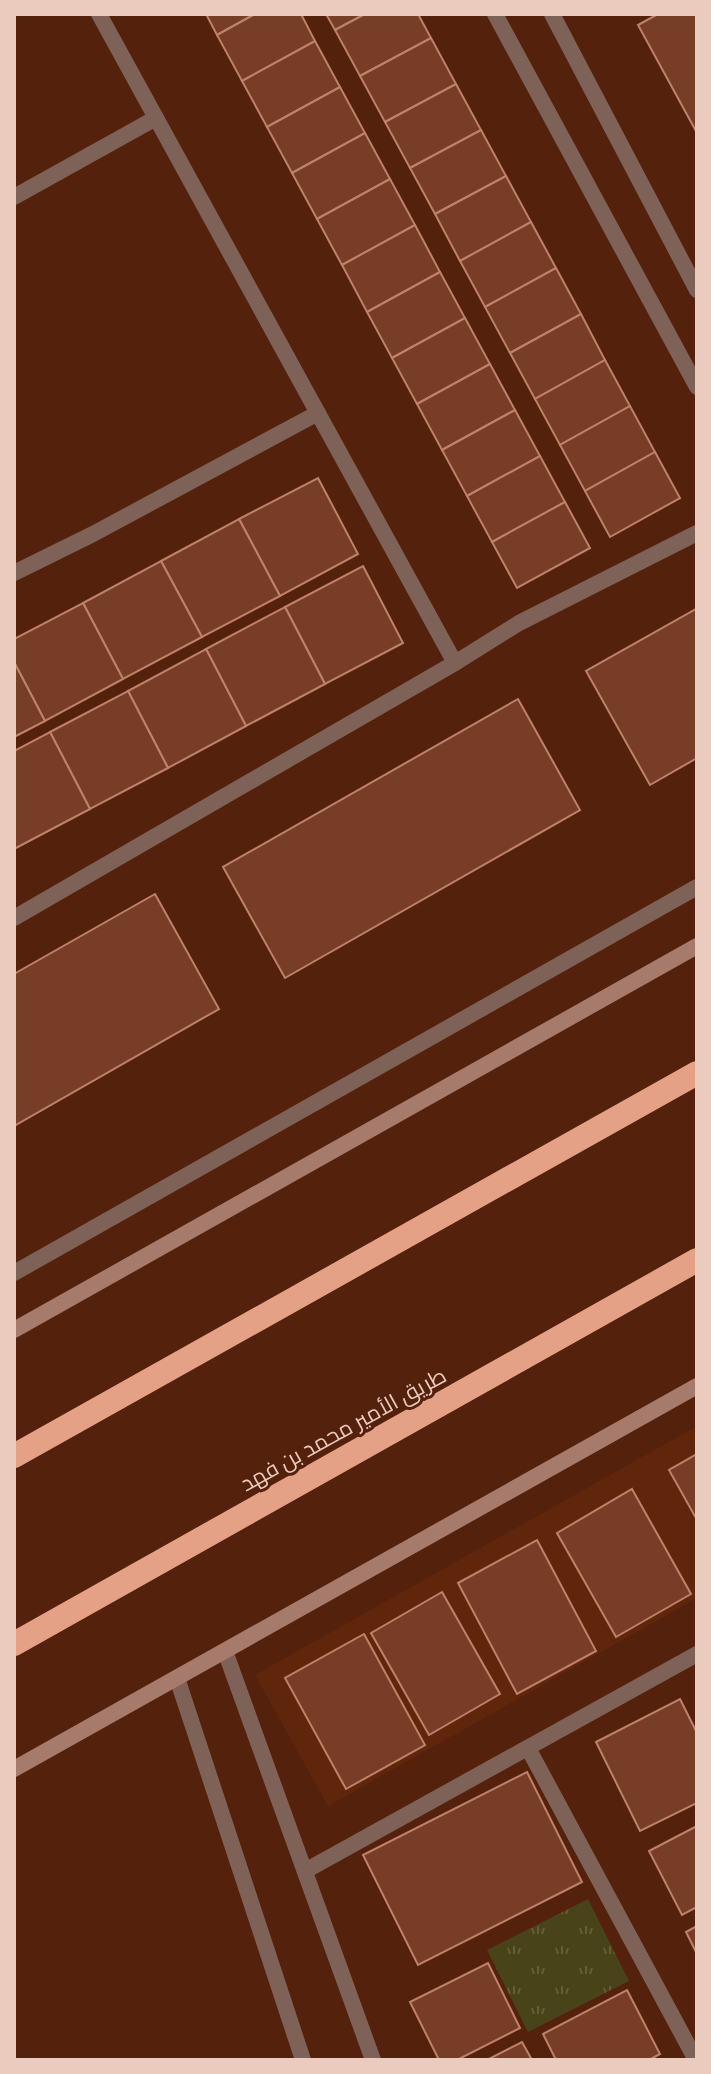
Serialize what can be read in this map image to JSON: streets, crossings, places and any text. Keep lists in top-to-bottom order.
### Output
{
  "streets": {
    "highway": ["طريق الأمير محمد بن فهد"]
  }
}
